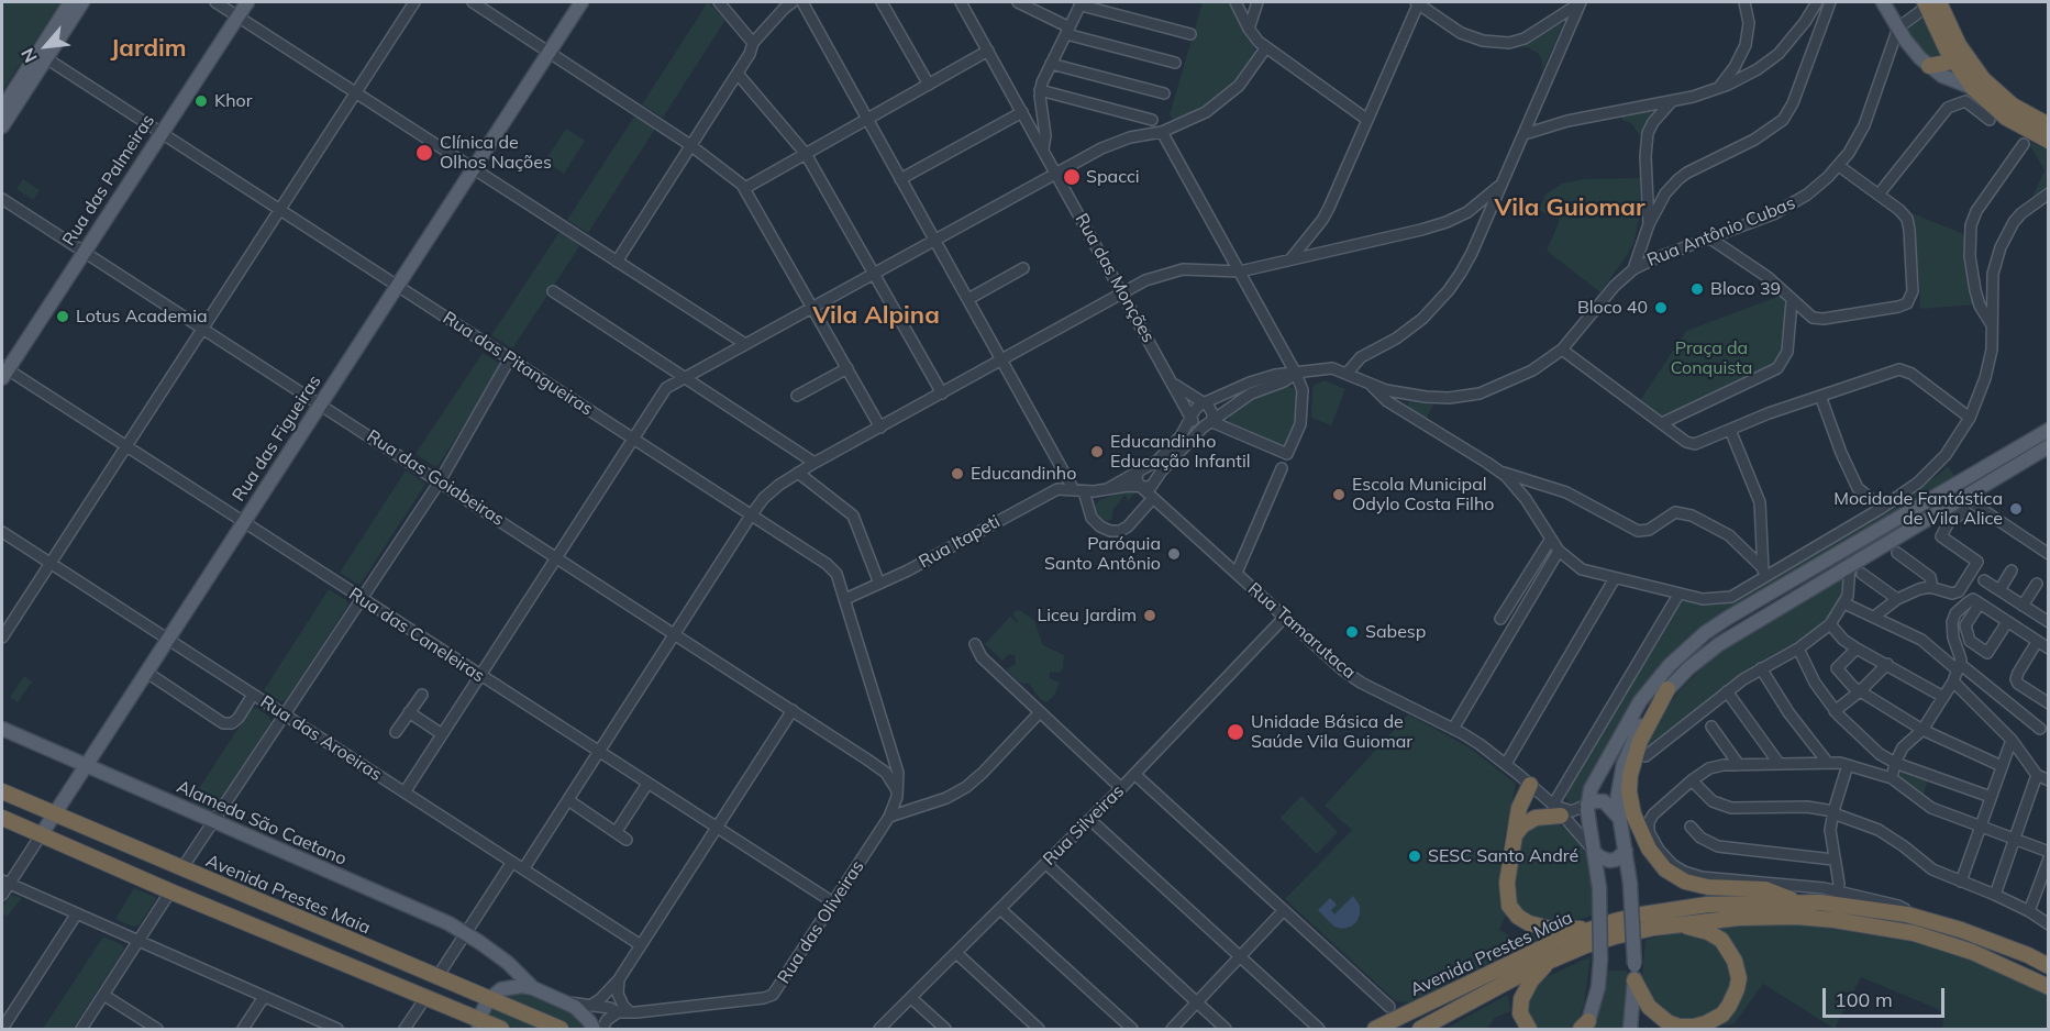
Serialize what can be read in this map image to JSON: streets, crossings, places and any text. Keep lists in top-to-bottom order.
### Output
{
  "streets": {
    "highway": ["Avenida Prestes Maia"],
    "main road": ["Rua das Palmeiras", "Rua das Figueiras", "Alameda São Caetano"],
    "street": [
      "Rua Antônio Cubas",
      "Rua das Monções",
      "Rua das Pitangueiras",
      "Rua das Goiabeiras",
      "Rua Itapeti",
      "Rua Tamarutaca",
      "Rua das Caneleiras",
      "Rua das Aroeiras",
      "Rua Silveiras",
      "Rua das Oliveiras"
    ]
  },
  "crossings": [
    ["Rua das Palmeiras", "Rua das Pitangueiras"],
    ["Rua das Palmeiras", "Rua das Goiabeiras"],
    ["Rua das Palmeiras", "Rua das Caneleiras"],
    ["Rua Antônio Cubas", "Rua das Monções"],
    ["Rua Antônio Cubas", "Rua Itapeti"],
    ["Rua Antônio Cubas", "Rua Tamarutaca"],
    ["Rua das Pitangueiras", "Rua das Figueiras"],
    ["Rua das Pitangueiras", "Rua das Goiabeiras"],
    ["Rua das Pitangueiras", "Rua Itapeti"],
    ["Rua das Pitangueiras", "Rua das Oliveiras"],
    ["Rua das Figueiras", "Rua das Goiabeiras"],
    ["Rua das Figueiras", "Rua das Caneleiras"],
    ["Rua das Figueiras", "Rua das Aroeiras"],
    ["Rua das Figueiras", "Alameda São Caetano"],
    ["Rua das Figueiras", "Avenida Prestes Maia"],
    ["Rua Itapeti", "Rua Tamarutaca"],
    ["Rua Tamarutaca", "Rua Silveiras"],
    ["Rua das Caneleiras", "Rua das Oliveiras"]
  ],
  "districts": ["Jardim", "Vila Guiomar", "Vila Alpina"],
  "parks": ["Praça da Conquista"],
  "places": [
    "Khor",
    "Clínica de Olhos Nações",
    "Spacci",
    "Bloco 39",
    "Bloco 40",
    "Lotus Academia",
    "Educandinho Educação Infantil",
    "Educandinho",
    "Escola Municipal Odylo Costa Filho",
    "Mocidade Fantástica de Vila Alice",
    "Paróquia Santo Antônio",
    "Liceu Jardim",
    "Sabesp",
    "Unidade Básica de Saúde Vila Guiomar",
    "SESC Santo André"
  ],
  "scale_bar": "100 m",
  "north": "bottom left"
}
